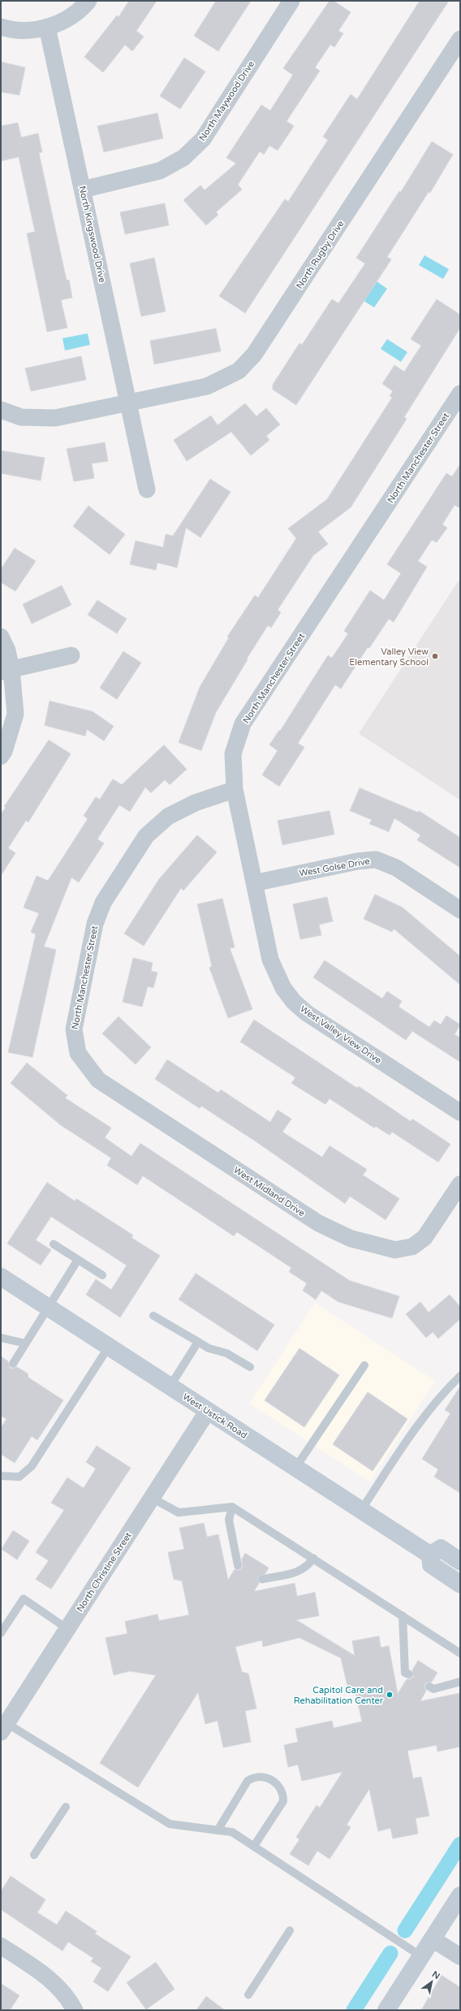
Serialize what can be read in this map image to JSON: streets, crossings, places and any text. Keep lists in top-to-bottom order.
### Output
{
  "streets": {
    "main road": ["West Ustick Road"],
    "street": [
      "North Maywood Drive",
      "North Kingswood Drive",
      "North Rugby Drive",
      "North Manchester Street",
      "West Golse Drive",
      "West Valley View Drive",
      "West Midland Drive",
      "North Christine Street"
    ]
  },
  "crossings": [
    ["North Maywood Drive", "North Kingswood Drive"],
    ["North Kingswood Drive", "North Rugby Drive"],
    ["North Manchester Street", "West Valley View Drive"],
    ["North Manchester Street", "West Midland Drive"],
    ["West Golse Drive", "West Valley View Drive"],
    ["West Ustick Road", "North Christine Street"]
  ],
  "places": ["Valley View Elementary School", "Capitol Care and Rehabilitation Center"],
  "north": "top right"
}
